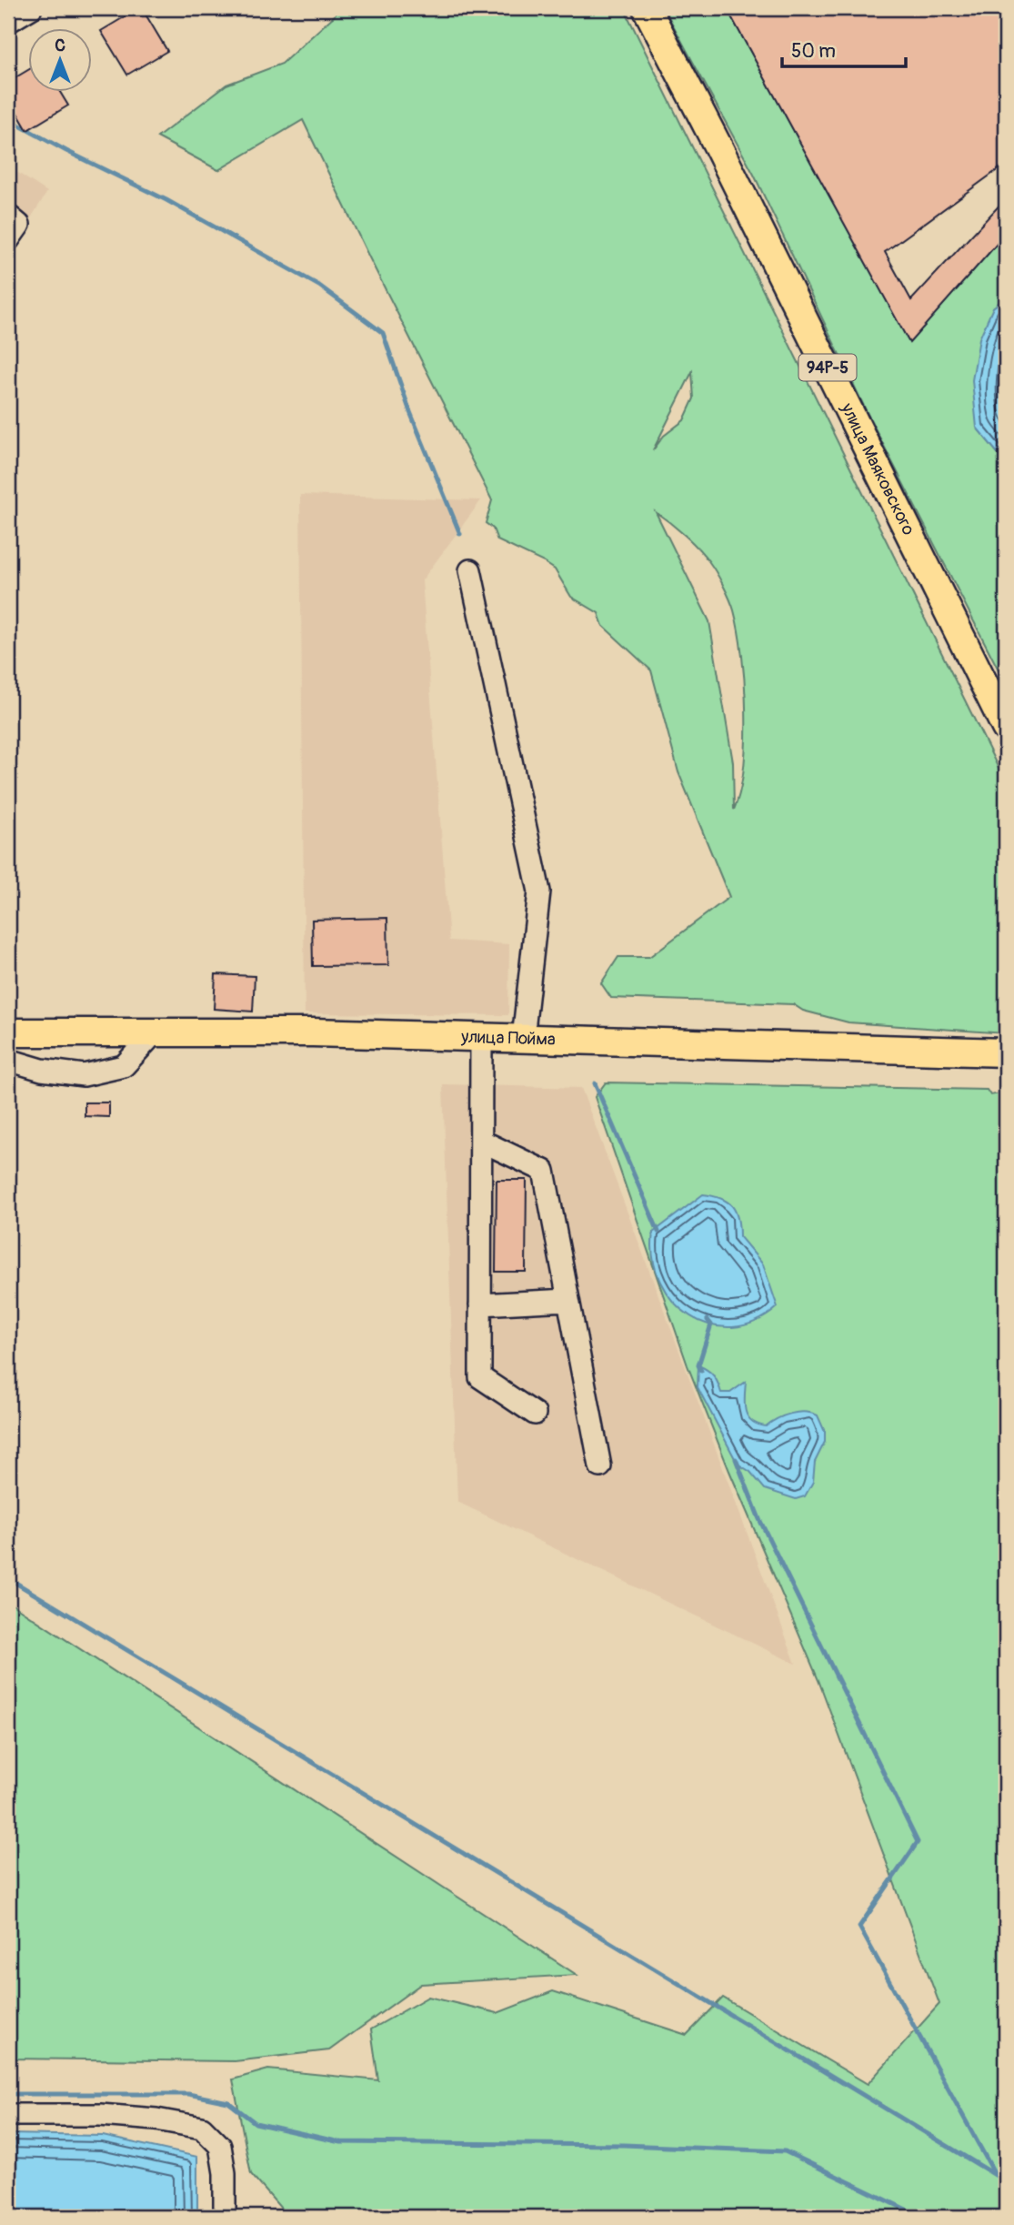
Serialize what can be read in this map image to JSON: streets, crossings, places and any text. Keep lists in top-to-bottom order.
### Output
{
  "streets": {
    "main road": ["94Р-5", "улица Маяковского", "улица Пойма"]
  },
  "scale_bar": "50 m",
  "north": "top"
}
